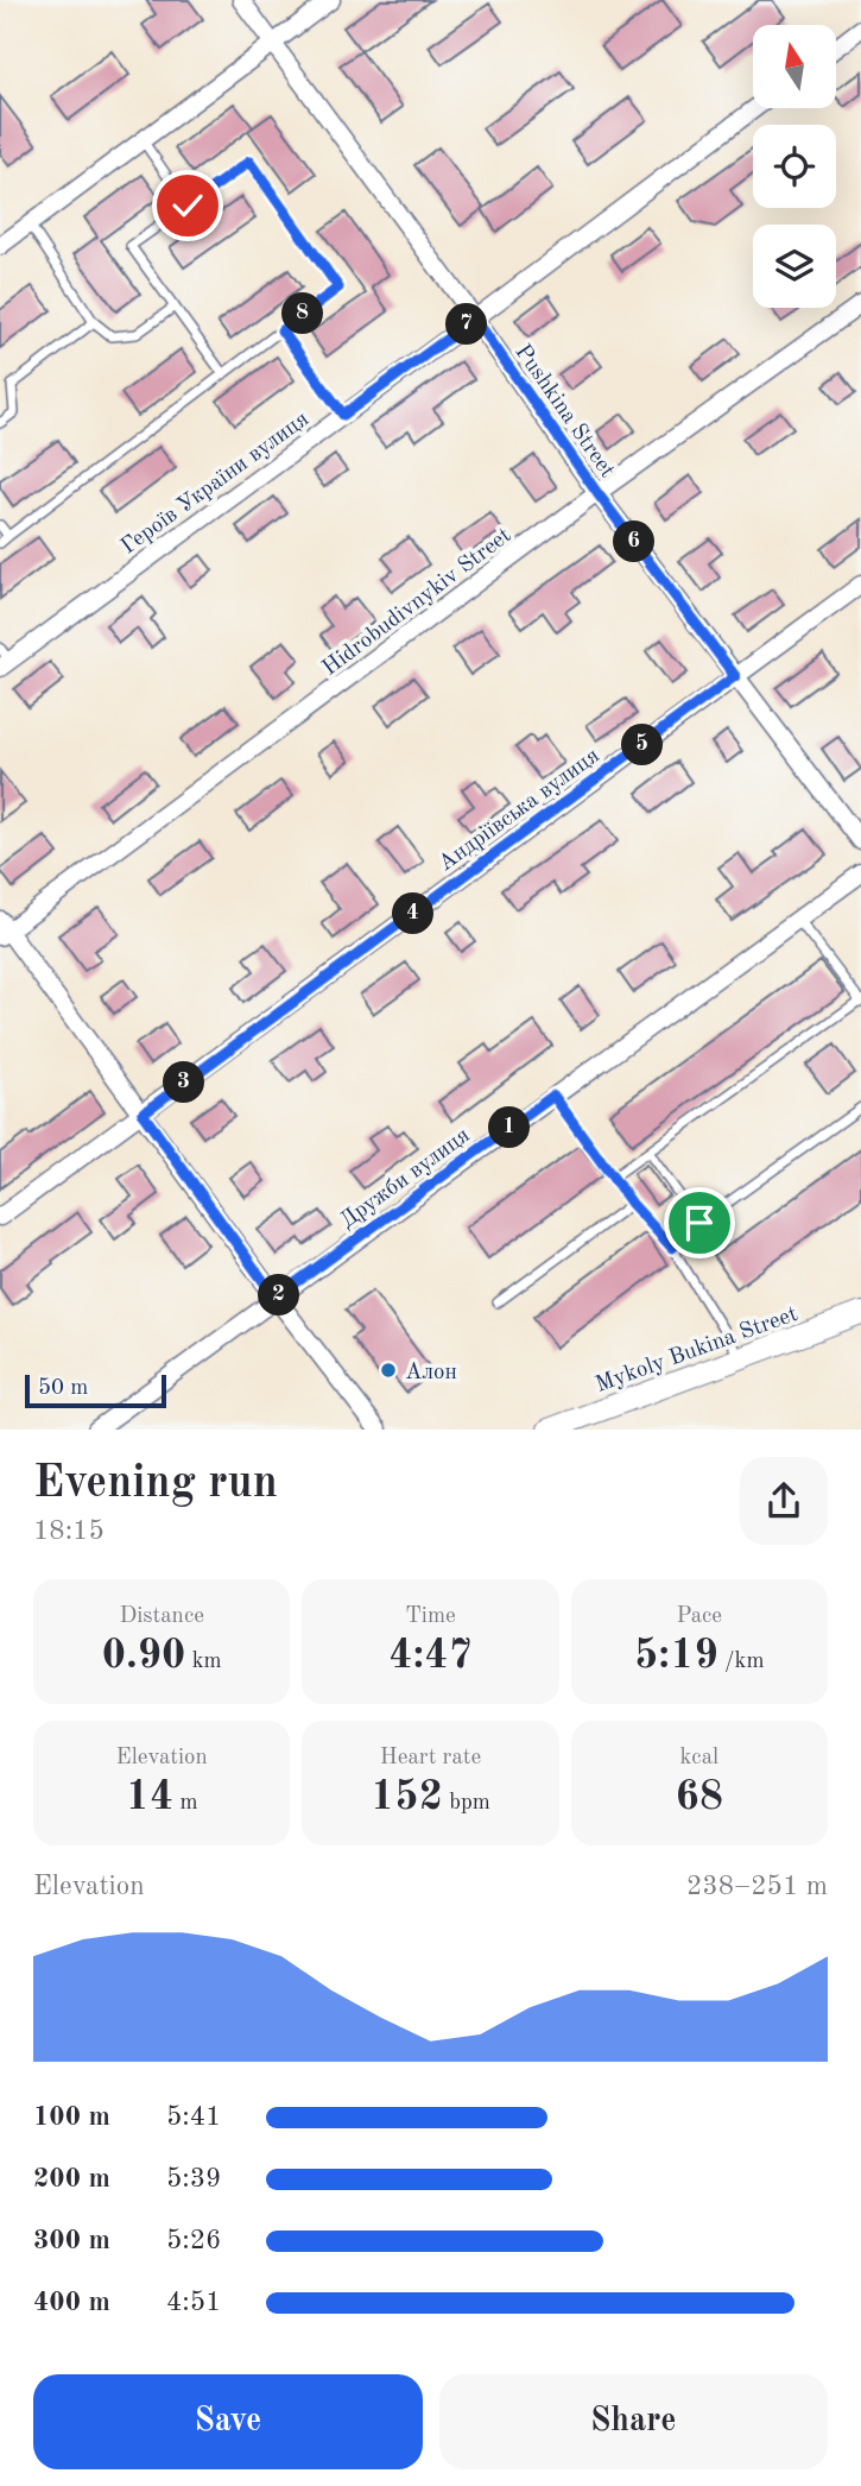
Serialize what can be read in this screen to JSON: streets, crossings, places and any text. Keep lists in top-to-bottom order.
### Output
{
  "streets": {
    "street": [
      "Pushkina Street",
      "Героїв України вулиця",
      "Hidrobudivnykiv Street",
      "Андріївська вулиця",
      "Дружби вулиця",
      "Mykoly Bukina Street"
    ]
  },
  "crossings": [
    ["Pushkina Street", "Героїв України вулиця"],
    ["Pushkina Street", "Hidrobudivnykiv Street"],
    ["Pushkina Street", "Андріївська вулиця"]
  ],
  "places": ["Алон"],
  "scale_bar": "50 m",
  "north": "top",
  "page": {
    "pins": [
      "8",
      "7",
      "6",
      "5",
      "4",
      "3",
      "1",
      "2"
    ],
    "scale": "50 m",
    "heading": ["Evening run", "18:15"],
    "stats": [
      ["Distance", "0.90 km"],
      ["Time", "4:47"],
      ["Pace", "5:19 /km"],
      ["Elevation", "14 m"],
      ["Heart rate", "152 bpm"],
      ["kcal", "68"]
    ],
    "chart": ["Elevation", "238–251 m"],
    "list": [
      {
        "name": "100 m",
        "note": "5:41"
      },
      {
        "name": "200 m",
        "note": "5:39"
      },
      {
        "name": "300 m",
        "note": "5:26"
      },
      {
        "name": "400 m",
        "note": "4:51"
      }
    ],
    "buttons": ["Save", "Share"]
  }
}
